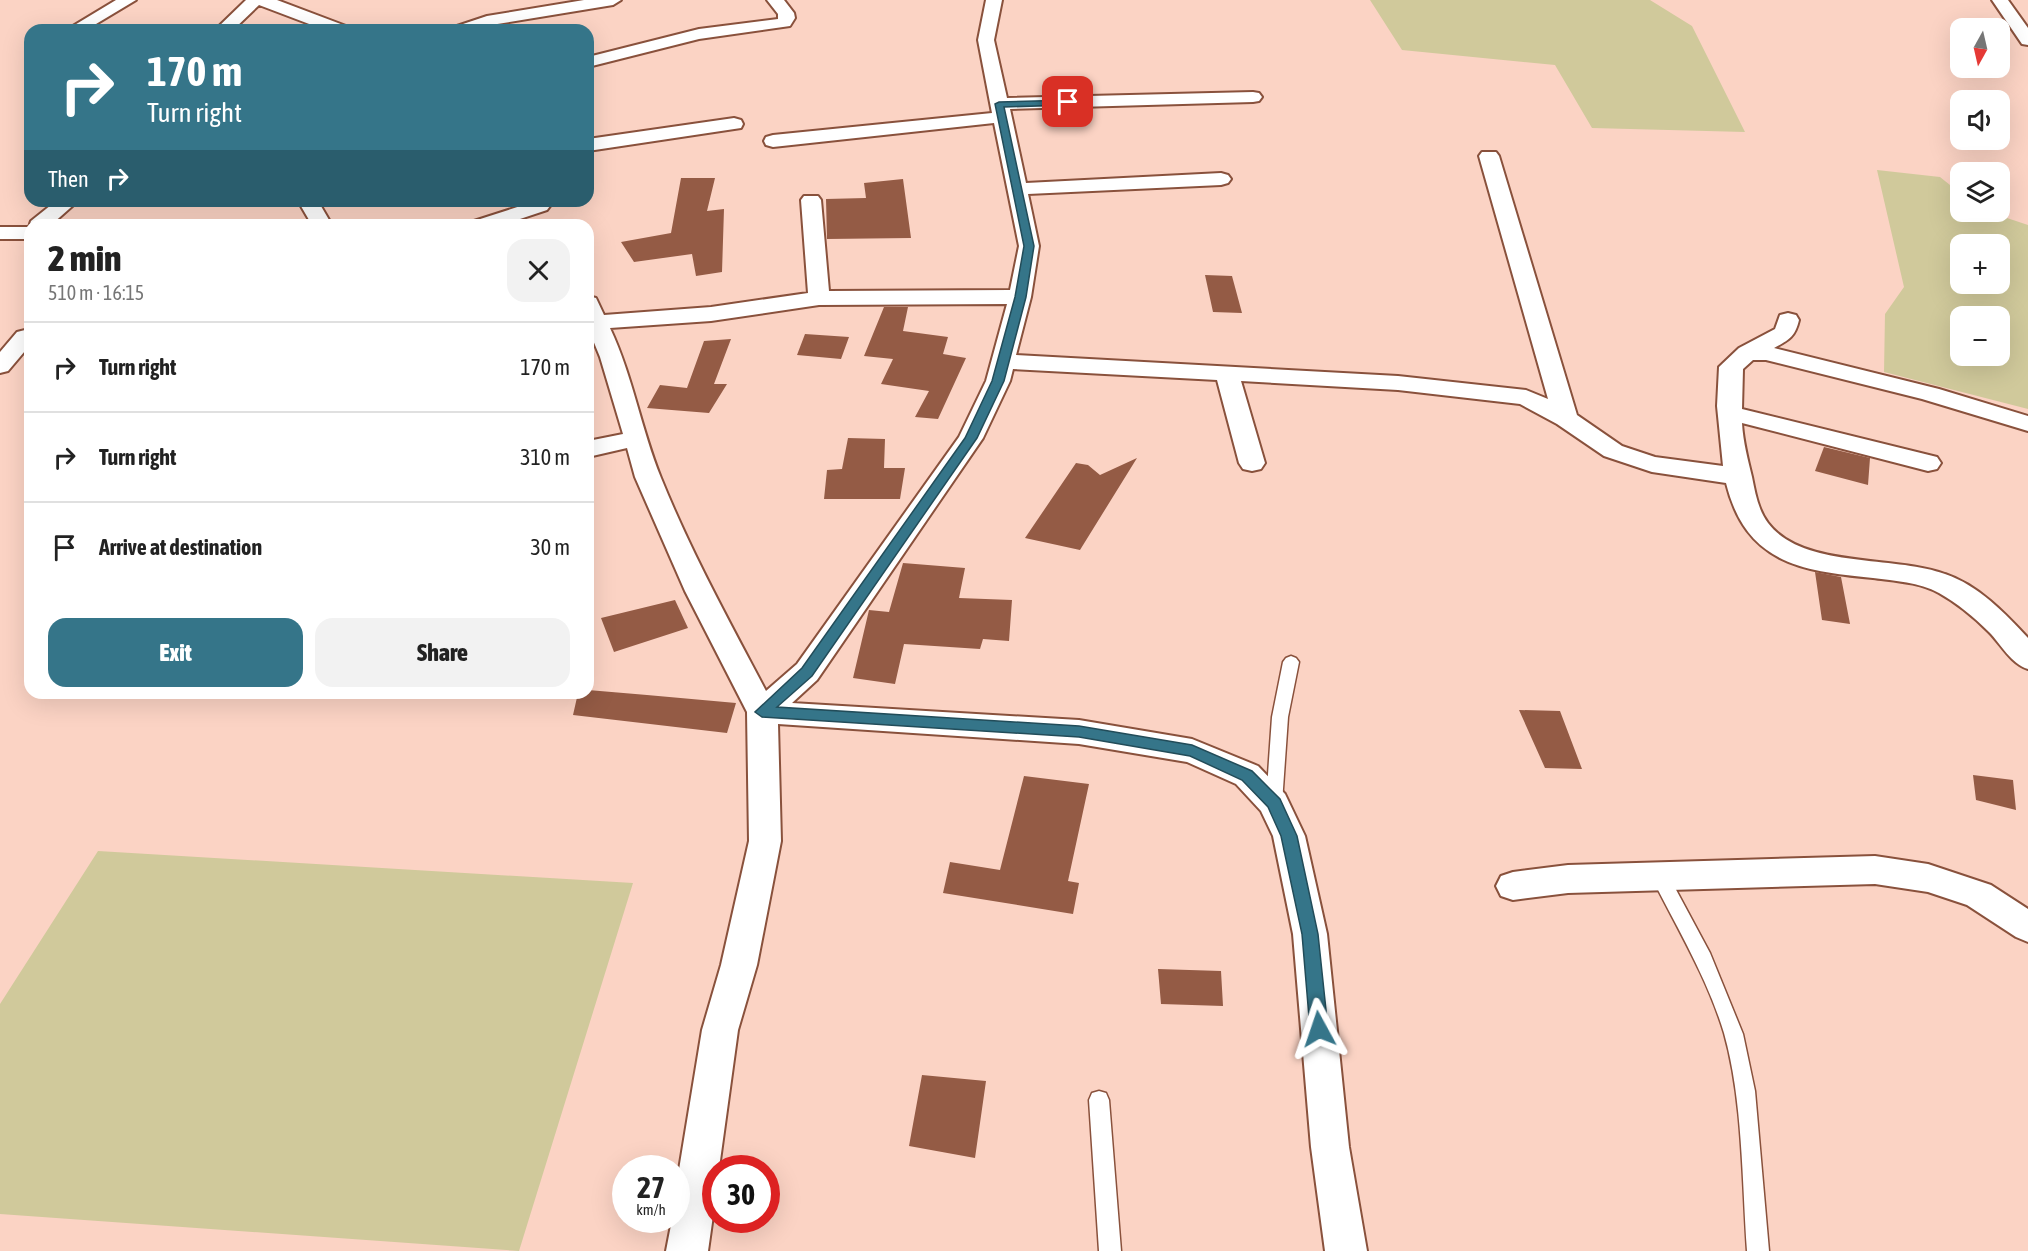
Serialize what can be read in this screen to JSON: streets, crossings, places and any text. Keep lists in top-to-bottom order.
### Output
{
  "north": "bottom",
  "page": {
    "map_buttons": ["+", "−"],
    "turn": ["170 m", "Turn right"],
    "then": "Then",
    "heading": ["2 min", "510 m · 16:15"],
    "list": [
      {
        "name": "Turn right",
        "value": "170 m"
      },
      {
        "name": "Turn right",
        "value": "310 m"
      },
      {
        "name": "Arrive at destination",
        "value": "30 m"
      }
    ],
    "buttons": ["Exit", "Share"],
    "speed": "27 km/h",
    "limit": "30"
  }
}
